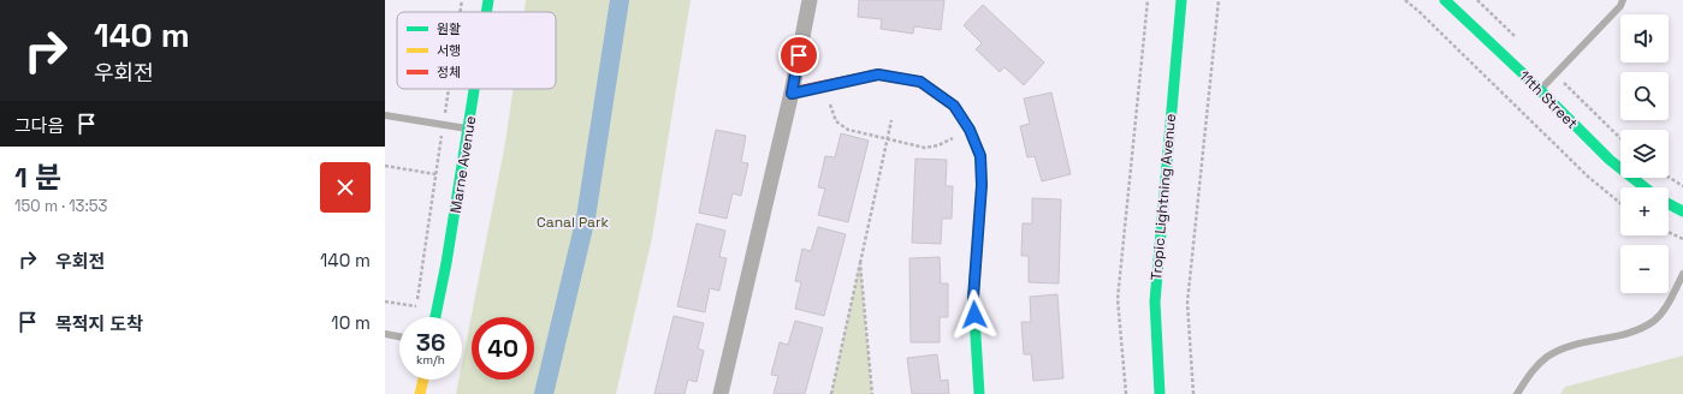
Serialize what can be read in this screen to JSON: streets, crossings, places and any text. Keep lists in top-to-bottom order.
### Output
{
  "streets": {
    "street": ["11th Street", "Marne Avenue", "Tropic Lightning Avenue"]
  },
  "parks": ["Canal Park"],
  "legend": ["원활", "서행", "정체"],
  "page": {
    "turn": ["140 m", "우회전"],
    "map_buttons": ["+", "−"],
    "then": "그다음",
    "heading": ["1 분", "150 m · 13:53"],
    "list": [
      {
        "name": "우회전",
        "value": "140 m"
      },
      {
        "name": "목적지 도착",
        "value": "10 m"
      }
    ],
    "speed": "36 km/h",
    "limit": "40"
  }
}
